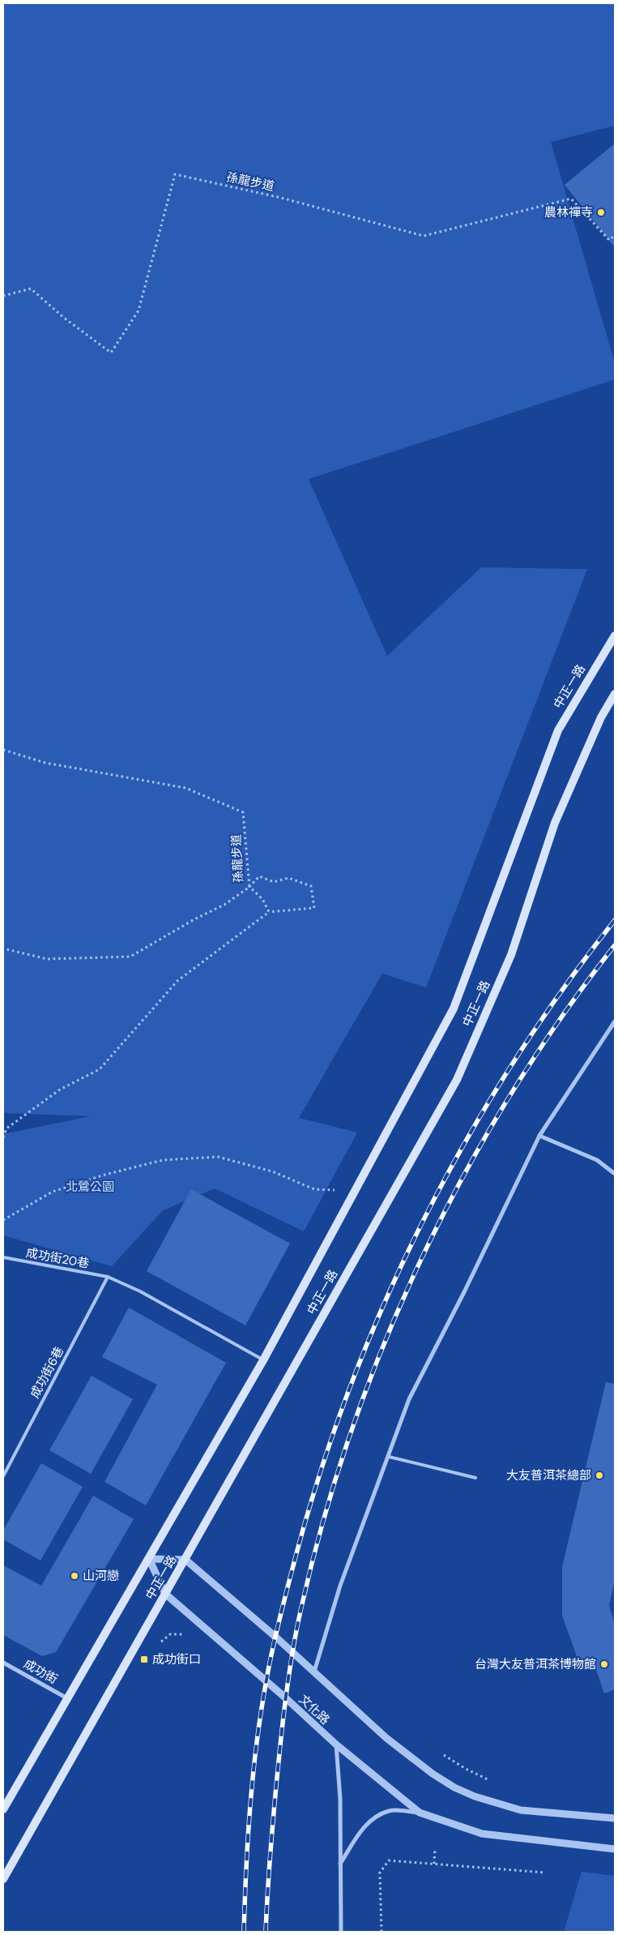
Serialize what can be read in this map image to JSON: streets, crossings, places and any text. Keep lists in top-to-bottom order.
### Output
{
  "streets": {
    "main road": ["中正一路"],
    "street": ["成功街", "文化路"],
    "lane": ["成功街20巷", "成功街6巷"],
    "path": ["孫龍步道"]
  },
  "crossings": [
    ["中正一路", "成功街20巷"],
    ["中正一路", "成功街"],
    ["中正一路", "文化路"],
    ["成功街20巷", "成功街6巷"]
  ],
  "parks": ["北鶯公園"],
  "places": {
    "other": [
      "農林禪寺",
      "大友普洱茶總部",
      "山河戀",
      "台灣大友普洱茶博物館"
    ],
    "transit": ["成功街口"]
  }
}
